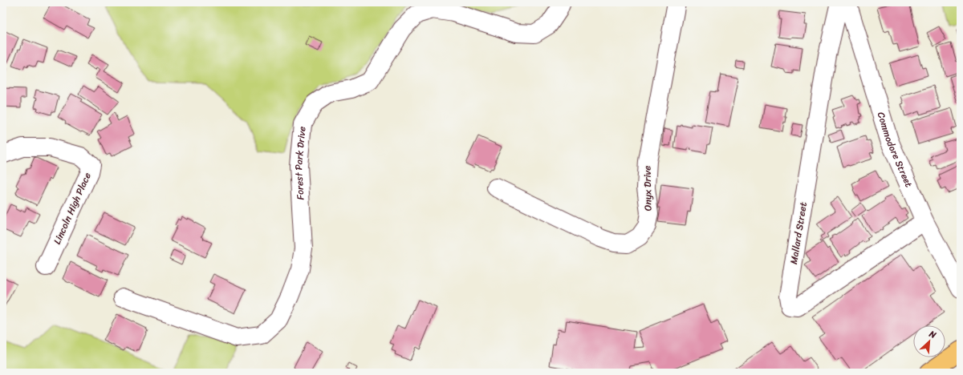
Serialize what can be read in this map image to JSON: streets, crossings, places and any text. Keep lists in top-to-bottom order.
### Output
{
  "streets": {
    "street": [
      "Commodore Street",
      "Forest Park Drive",
      "Onyx Drive",
      "Lincoln High Place",
      "Mallard Street"
    ]
  },
  "crossings": [
    ["Commodore Street", "Mallard Street"]
  ],
  "north": "top right"
}
